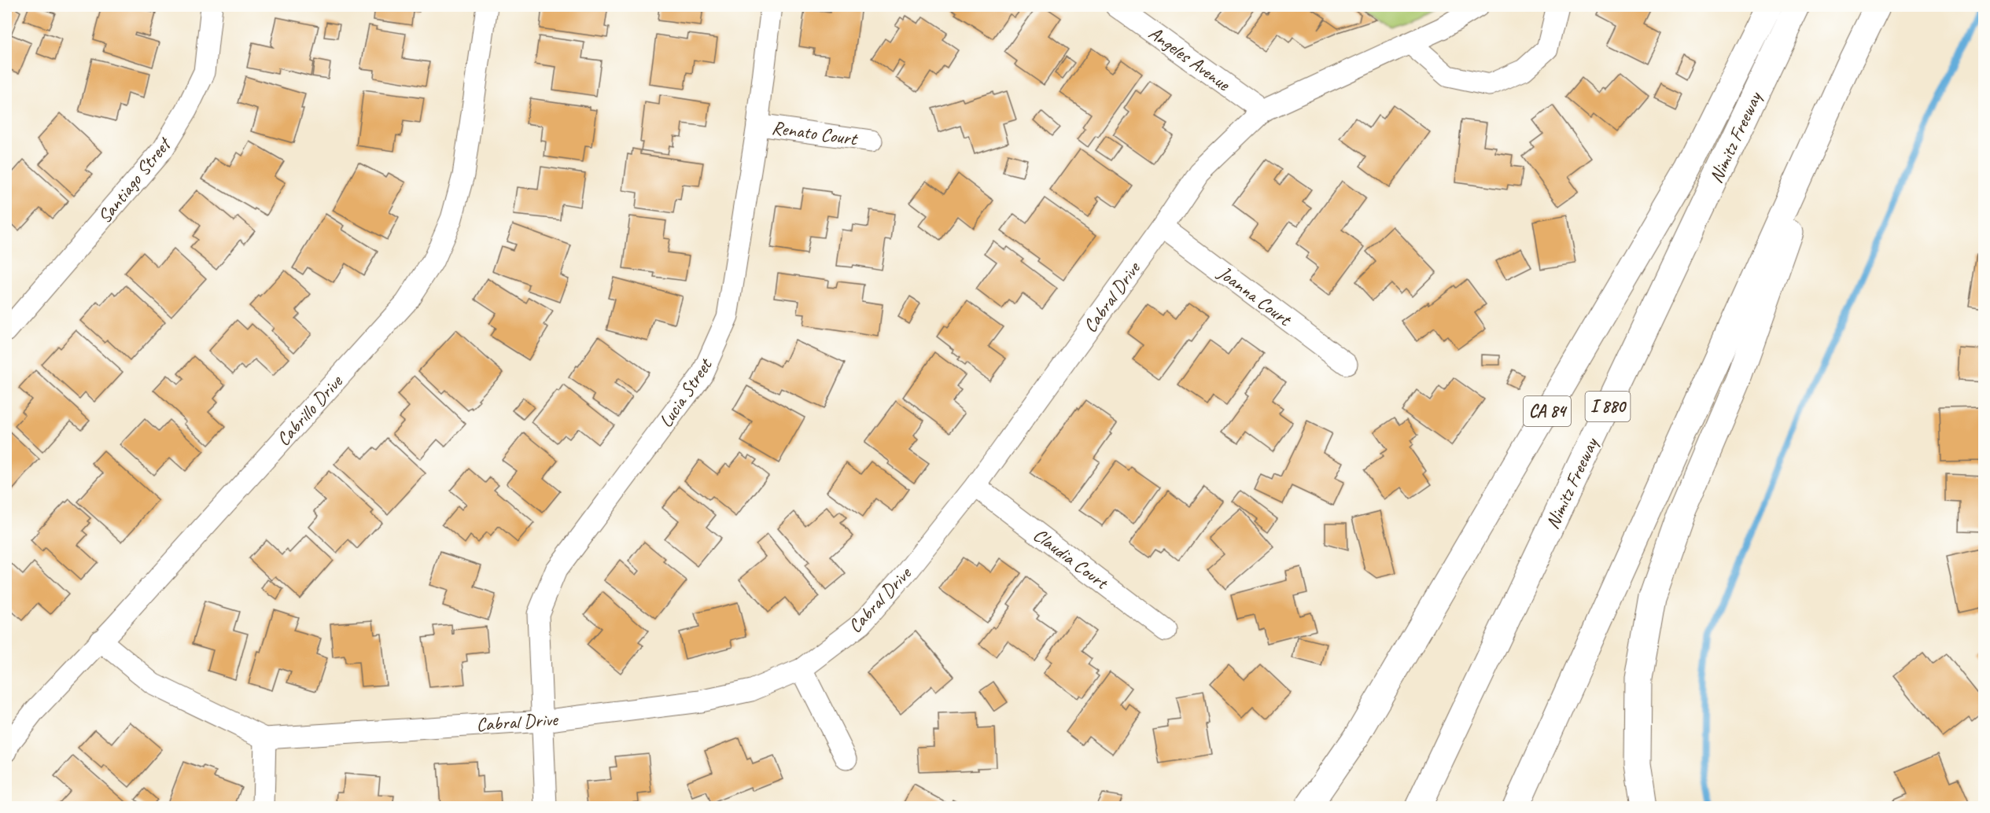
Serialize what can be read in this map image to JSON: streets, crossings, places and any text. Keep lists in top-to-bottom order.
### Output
{
  "streets": {
    "highway": ["Nimitz Freeway", "I 880", "CA 84"],
    "street": [
      "Angeles Avenue",
      "Renato Court",
      "Santiago Street",
      "Joanna Court",
      "Cabral Drive",
      "Lucia Street",
      "Cabrillo Drive",
      "Claudia Court"
    ]
  },
  "crossings": [
    ["Angeles Avenue", "Cabral Drive"],
    ["Renato Court", "Lucia Street"],
    ["Joanna Court", "Cabral Drive"],
    ["Cabral Drive", "Lucia Street"],
    ["Cabral Drive", "Cabrillo Drive"],
    ["Cabral Drive", "Claudia Court"]
  ]
}
